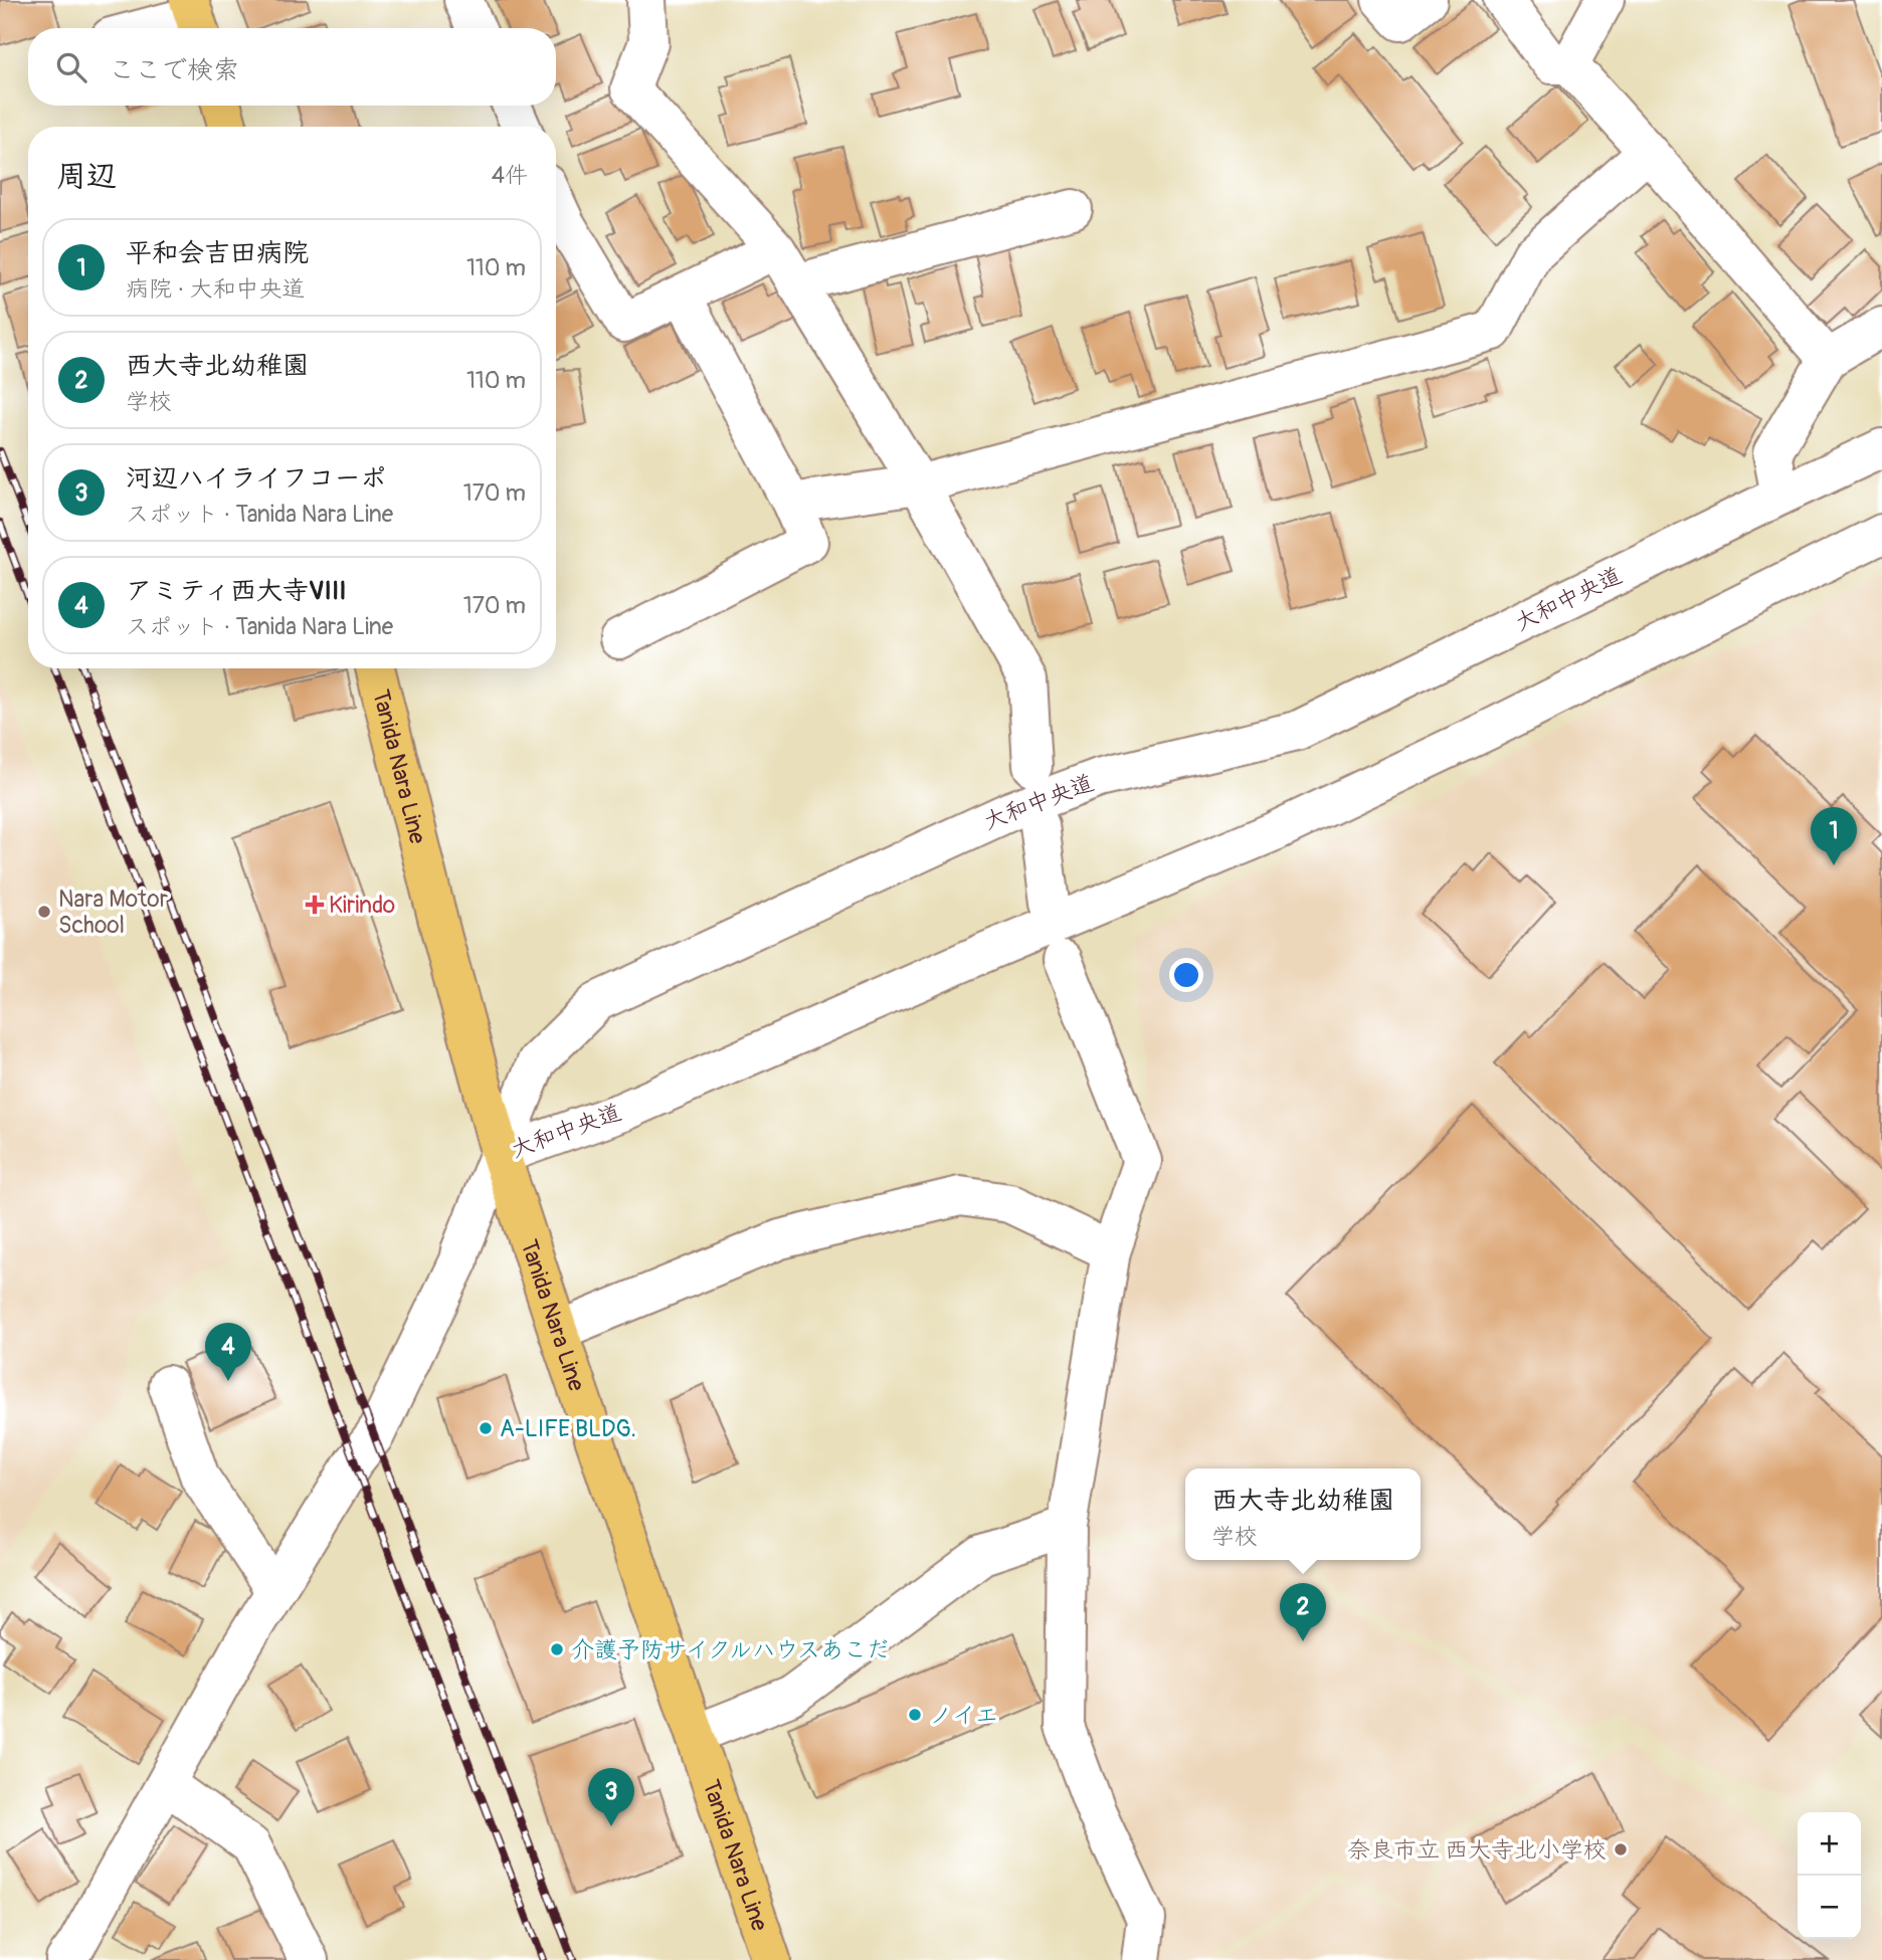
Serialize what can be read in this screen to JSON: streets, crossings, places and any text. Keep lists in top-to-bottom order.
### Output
{
  "streets": {
    "main road": ["Tanida Nara Line"],
    "street": ["大和中央道"]
  },
  "crossings": [
    ["大和中央道", "Tanida Nara Line"]
  ],
  "places": {
    "health": ["Kirindo"],
    "other": [
      "Nara Motor School",
      "A-LIFE BLDG.",
      "介護予防サイクルハウスあこだ",
      "ノイエ",
      "奈良市立 西大寺北小学校"
    ]
  },
  "page": {
    "search": "ここで検索",
    "heading": ["周辺", "4件"],
    "list": [
      {
        "mark": "1",
        "name": "平和会吉田病院",
        "note": "病院 · 大和中央道",
        "value": "110 m"
      },
      {
        "mark": "2",
        "name": "西大寺北幼稚園",
        "note": "学校",
        "value": "110 m"
      },
      {
        "mark": "3",
        "name": "河辺ハイライフコーポ",
        "note": "スポット · Tanida Nara Line",
        "value": "170 m"
      },
      {
        "mark": "4",
        "name": "アミティ西大寺VIII",
        "note": "スポット · Tanida Nara Line",
        "value": "170 m"
      }
    ],
    "pins": [
      "1",
      "4",
      "2",
      "3"
    ],
    "popup": ["西大寺北幼稚園", "学校"],
    "map_buttons": ["+", "−"]
  }
}
